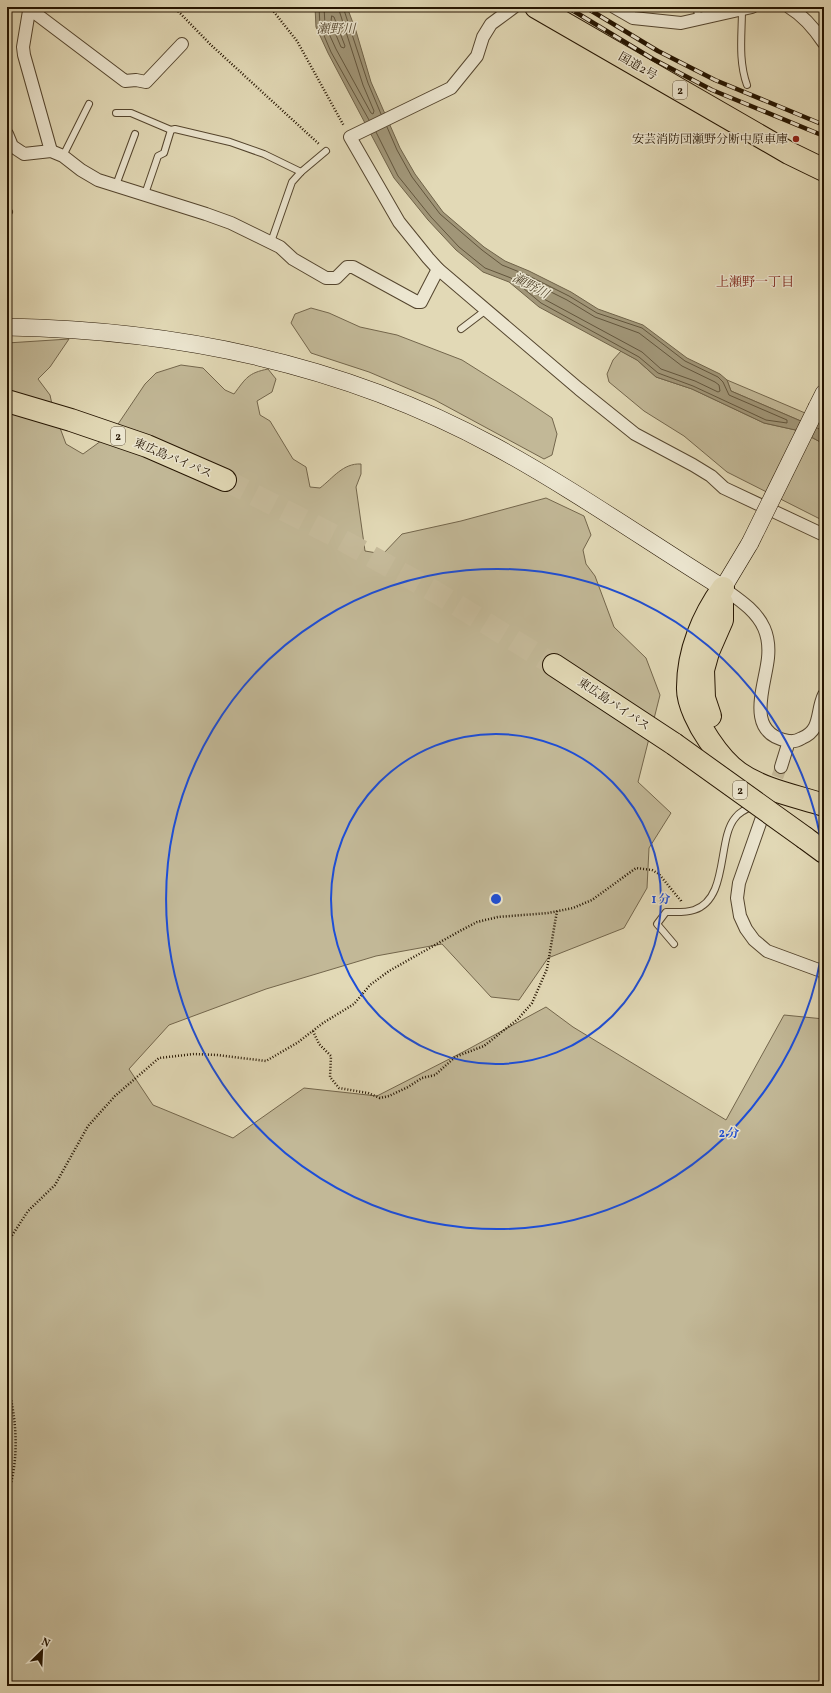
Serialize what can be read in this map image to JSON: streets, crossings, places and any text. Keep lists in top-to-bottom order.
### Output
{
  "streets": {
    "highway": ["国道2号", "2", "東広島バイパス"]
  },
  "districts": ["上瀬野一丁目"],
  "water": ["瀬野川"],
  "places": ["安芸消防団瀬野分断中原車庫"],
  "north": "top right",
  "rings": ["1 分", "2 分"]
}
